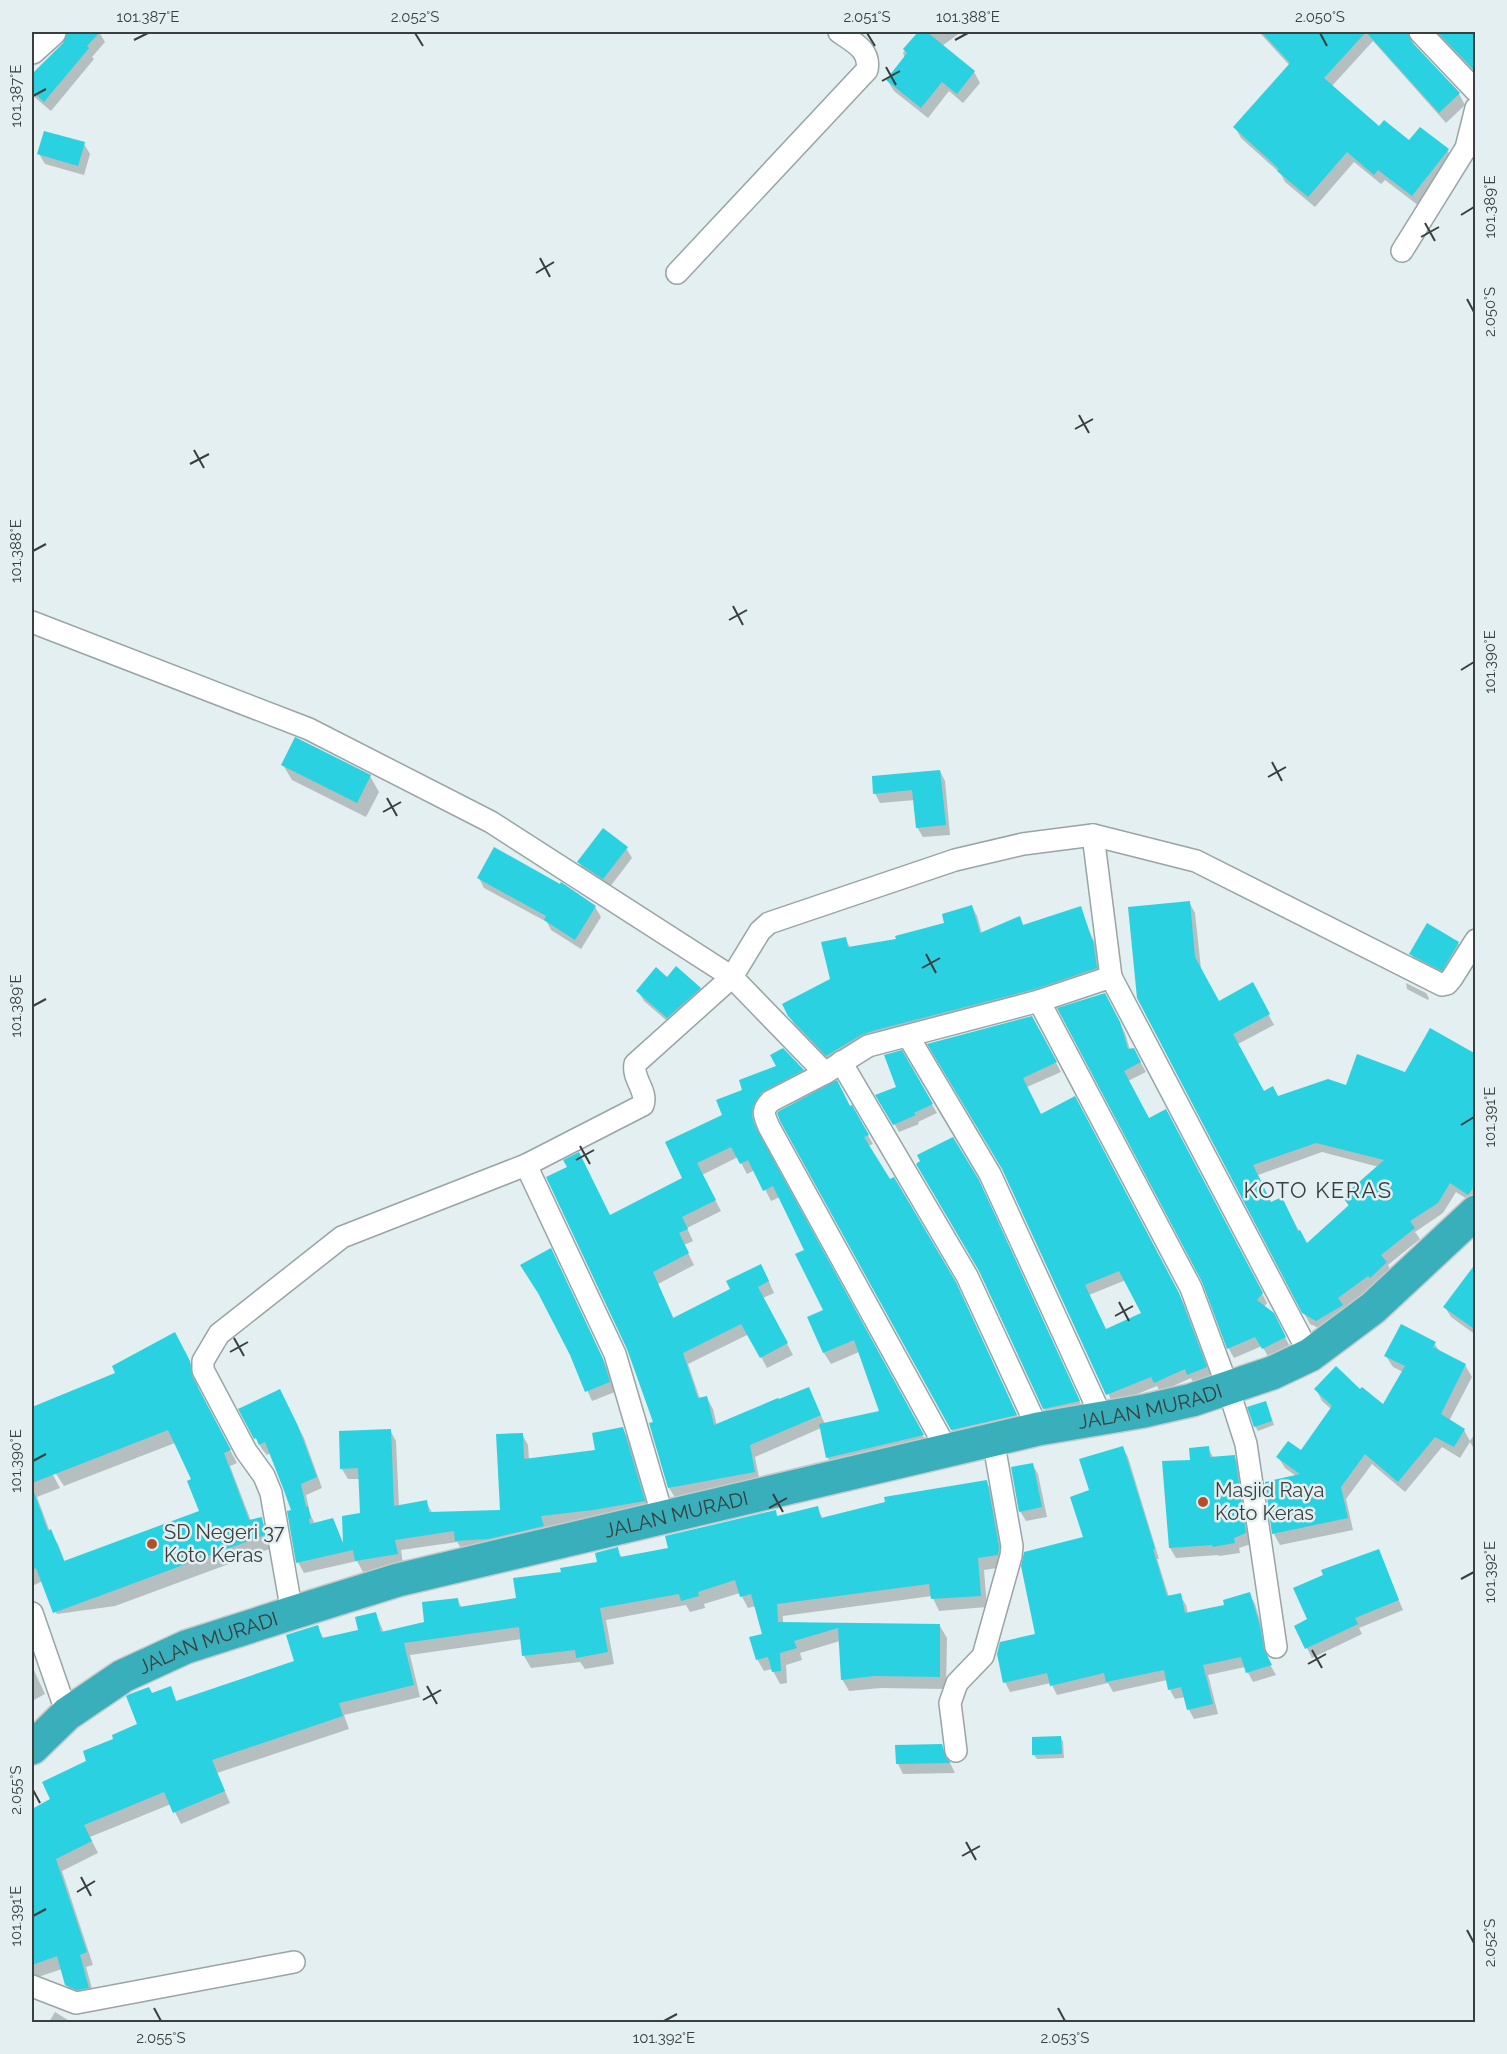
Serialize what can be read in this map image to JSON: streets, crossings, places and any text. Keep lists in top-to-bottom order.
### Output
{
  "streets": {
    "highway": ["JALAN MURADI"]
  },
  "districts": ["KOTO KERAS"],
  "places": ["Masjid Raya Koto Keras", "SD Negeri 37 Koto Keras"],
  "coordinates": [
    "101.387°E",
    "2.052°S",
    "2.051°S",
    "101.388°E",
    "2.050°S",
    "101.389°E",
    "101.390°E",
    "101.391°E",
    "101.392°E",
    "2.055°S",
    "2.053°S"
  ]
}
